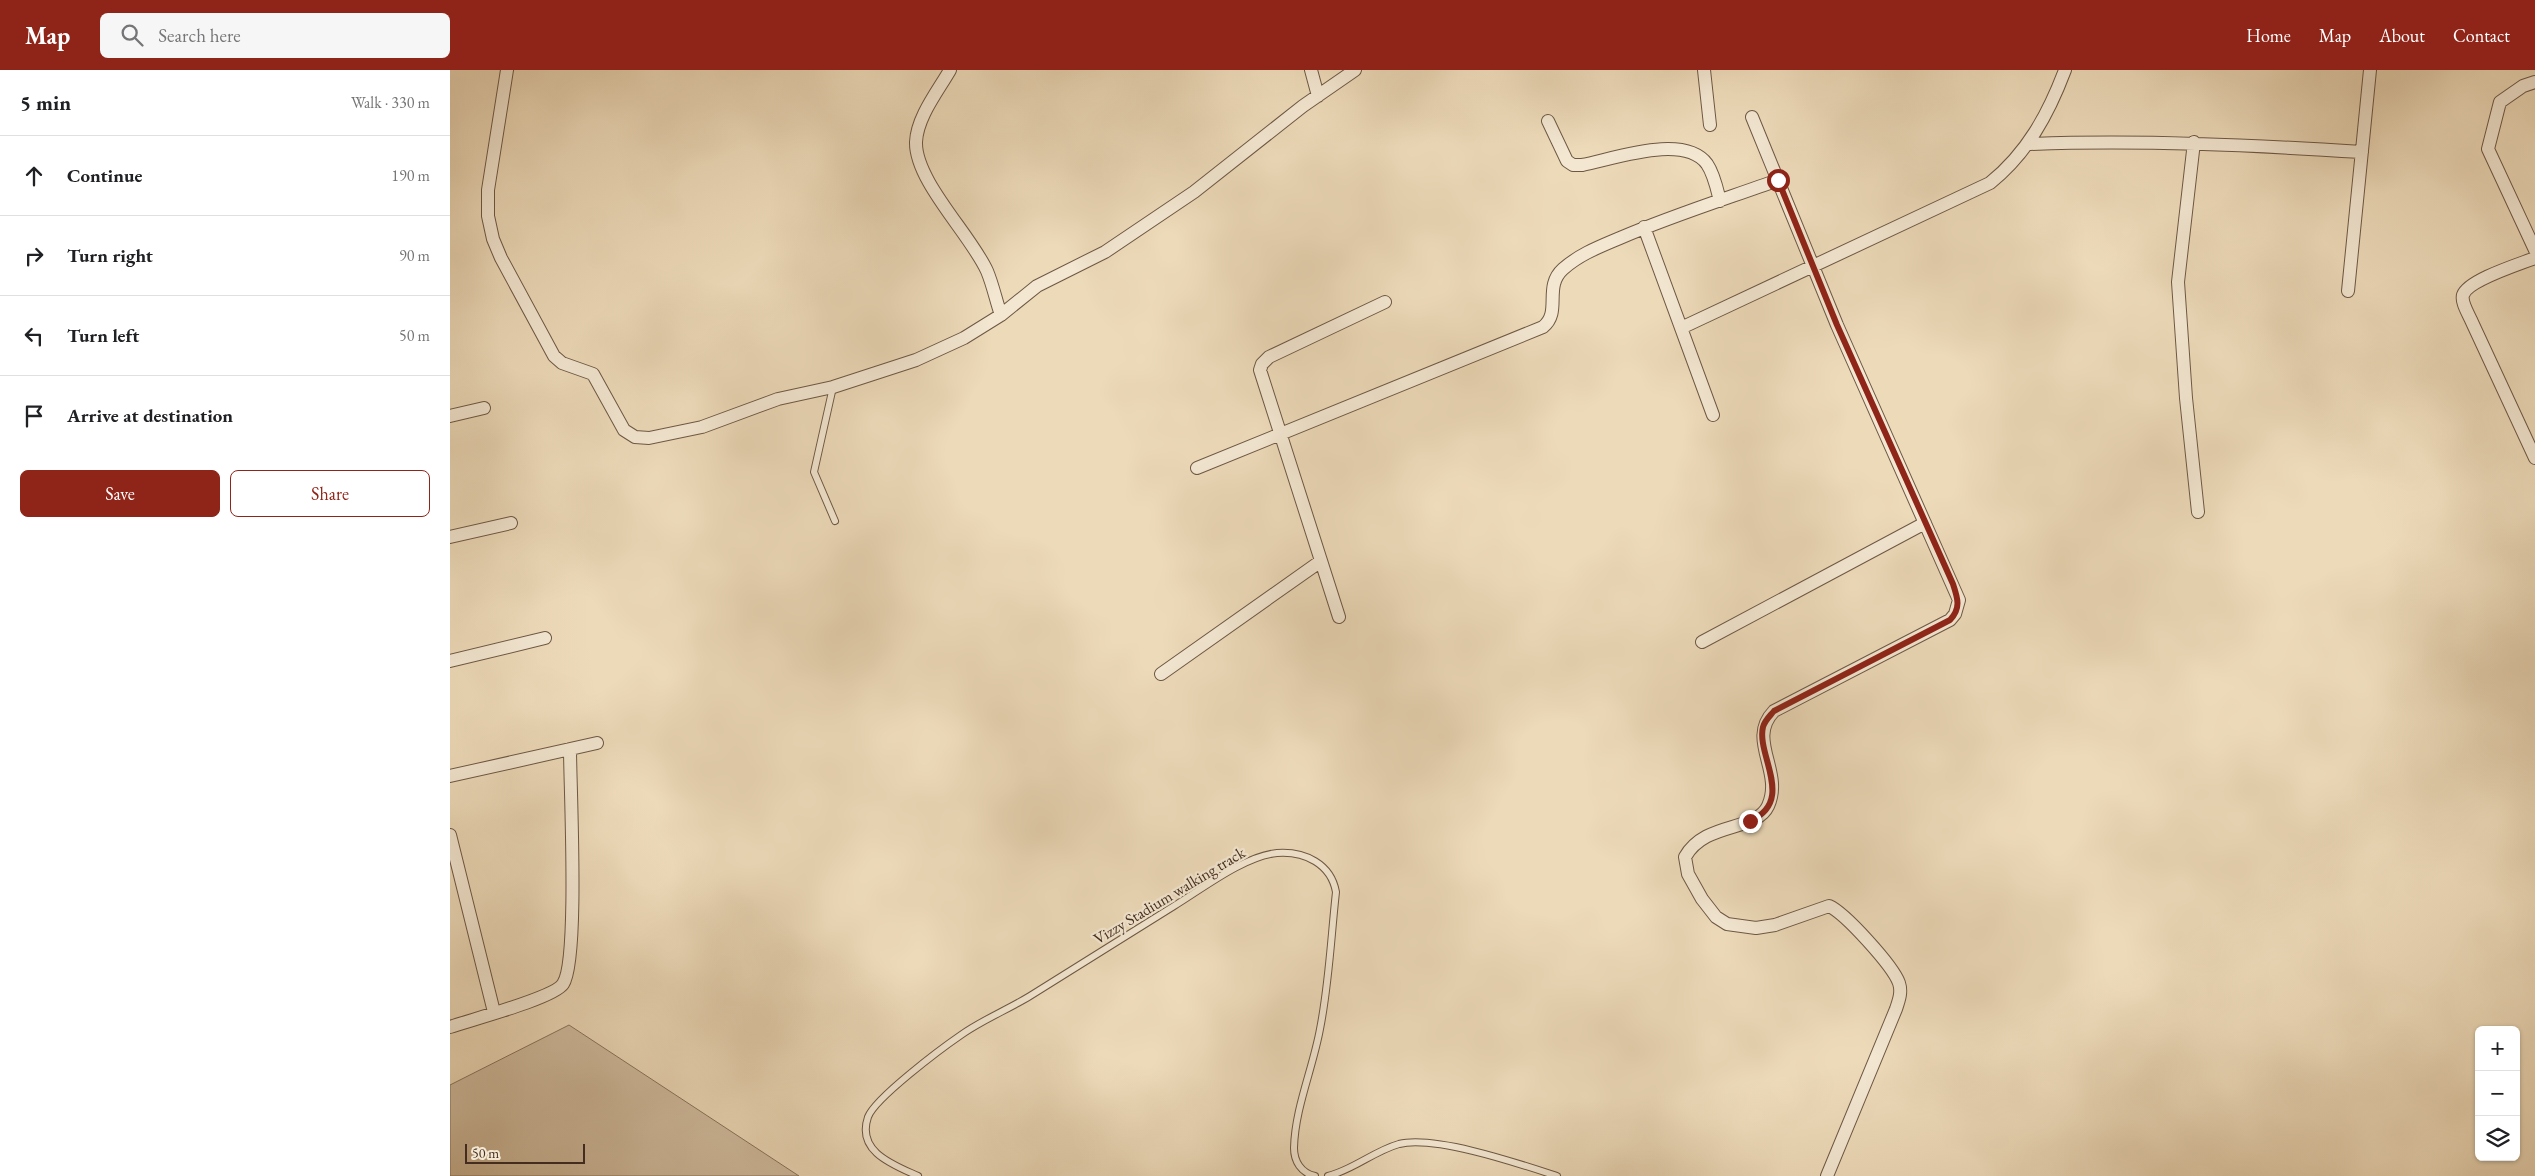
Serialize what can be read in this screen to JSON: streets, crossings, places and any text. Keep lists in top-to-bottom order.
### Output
{
  "streets": {
    "lane": ["Vizzy Stadium walking track"]
  },
  "scale_bar": "50 m",
  "page": {
    "header": "Map",
    "search": "Search here",
    "nav": [
      "Home",
      "Map",
      "About",
      "Contact"
    ],
    "heading": ["5 min", "Walk · 330 m"],
    "list": [
      ["Continue", "190 m"],
      ["Turn right", "90 m"],
      ["Turn left", "50 m"],
      "Arrive at destination"
    ],
    "buttons": ["Save", "Share"],
    "map_buttons": ["+", "−"],
    "scale": "50 m"
  }
}
